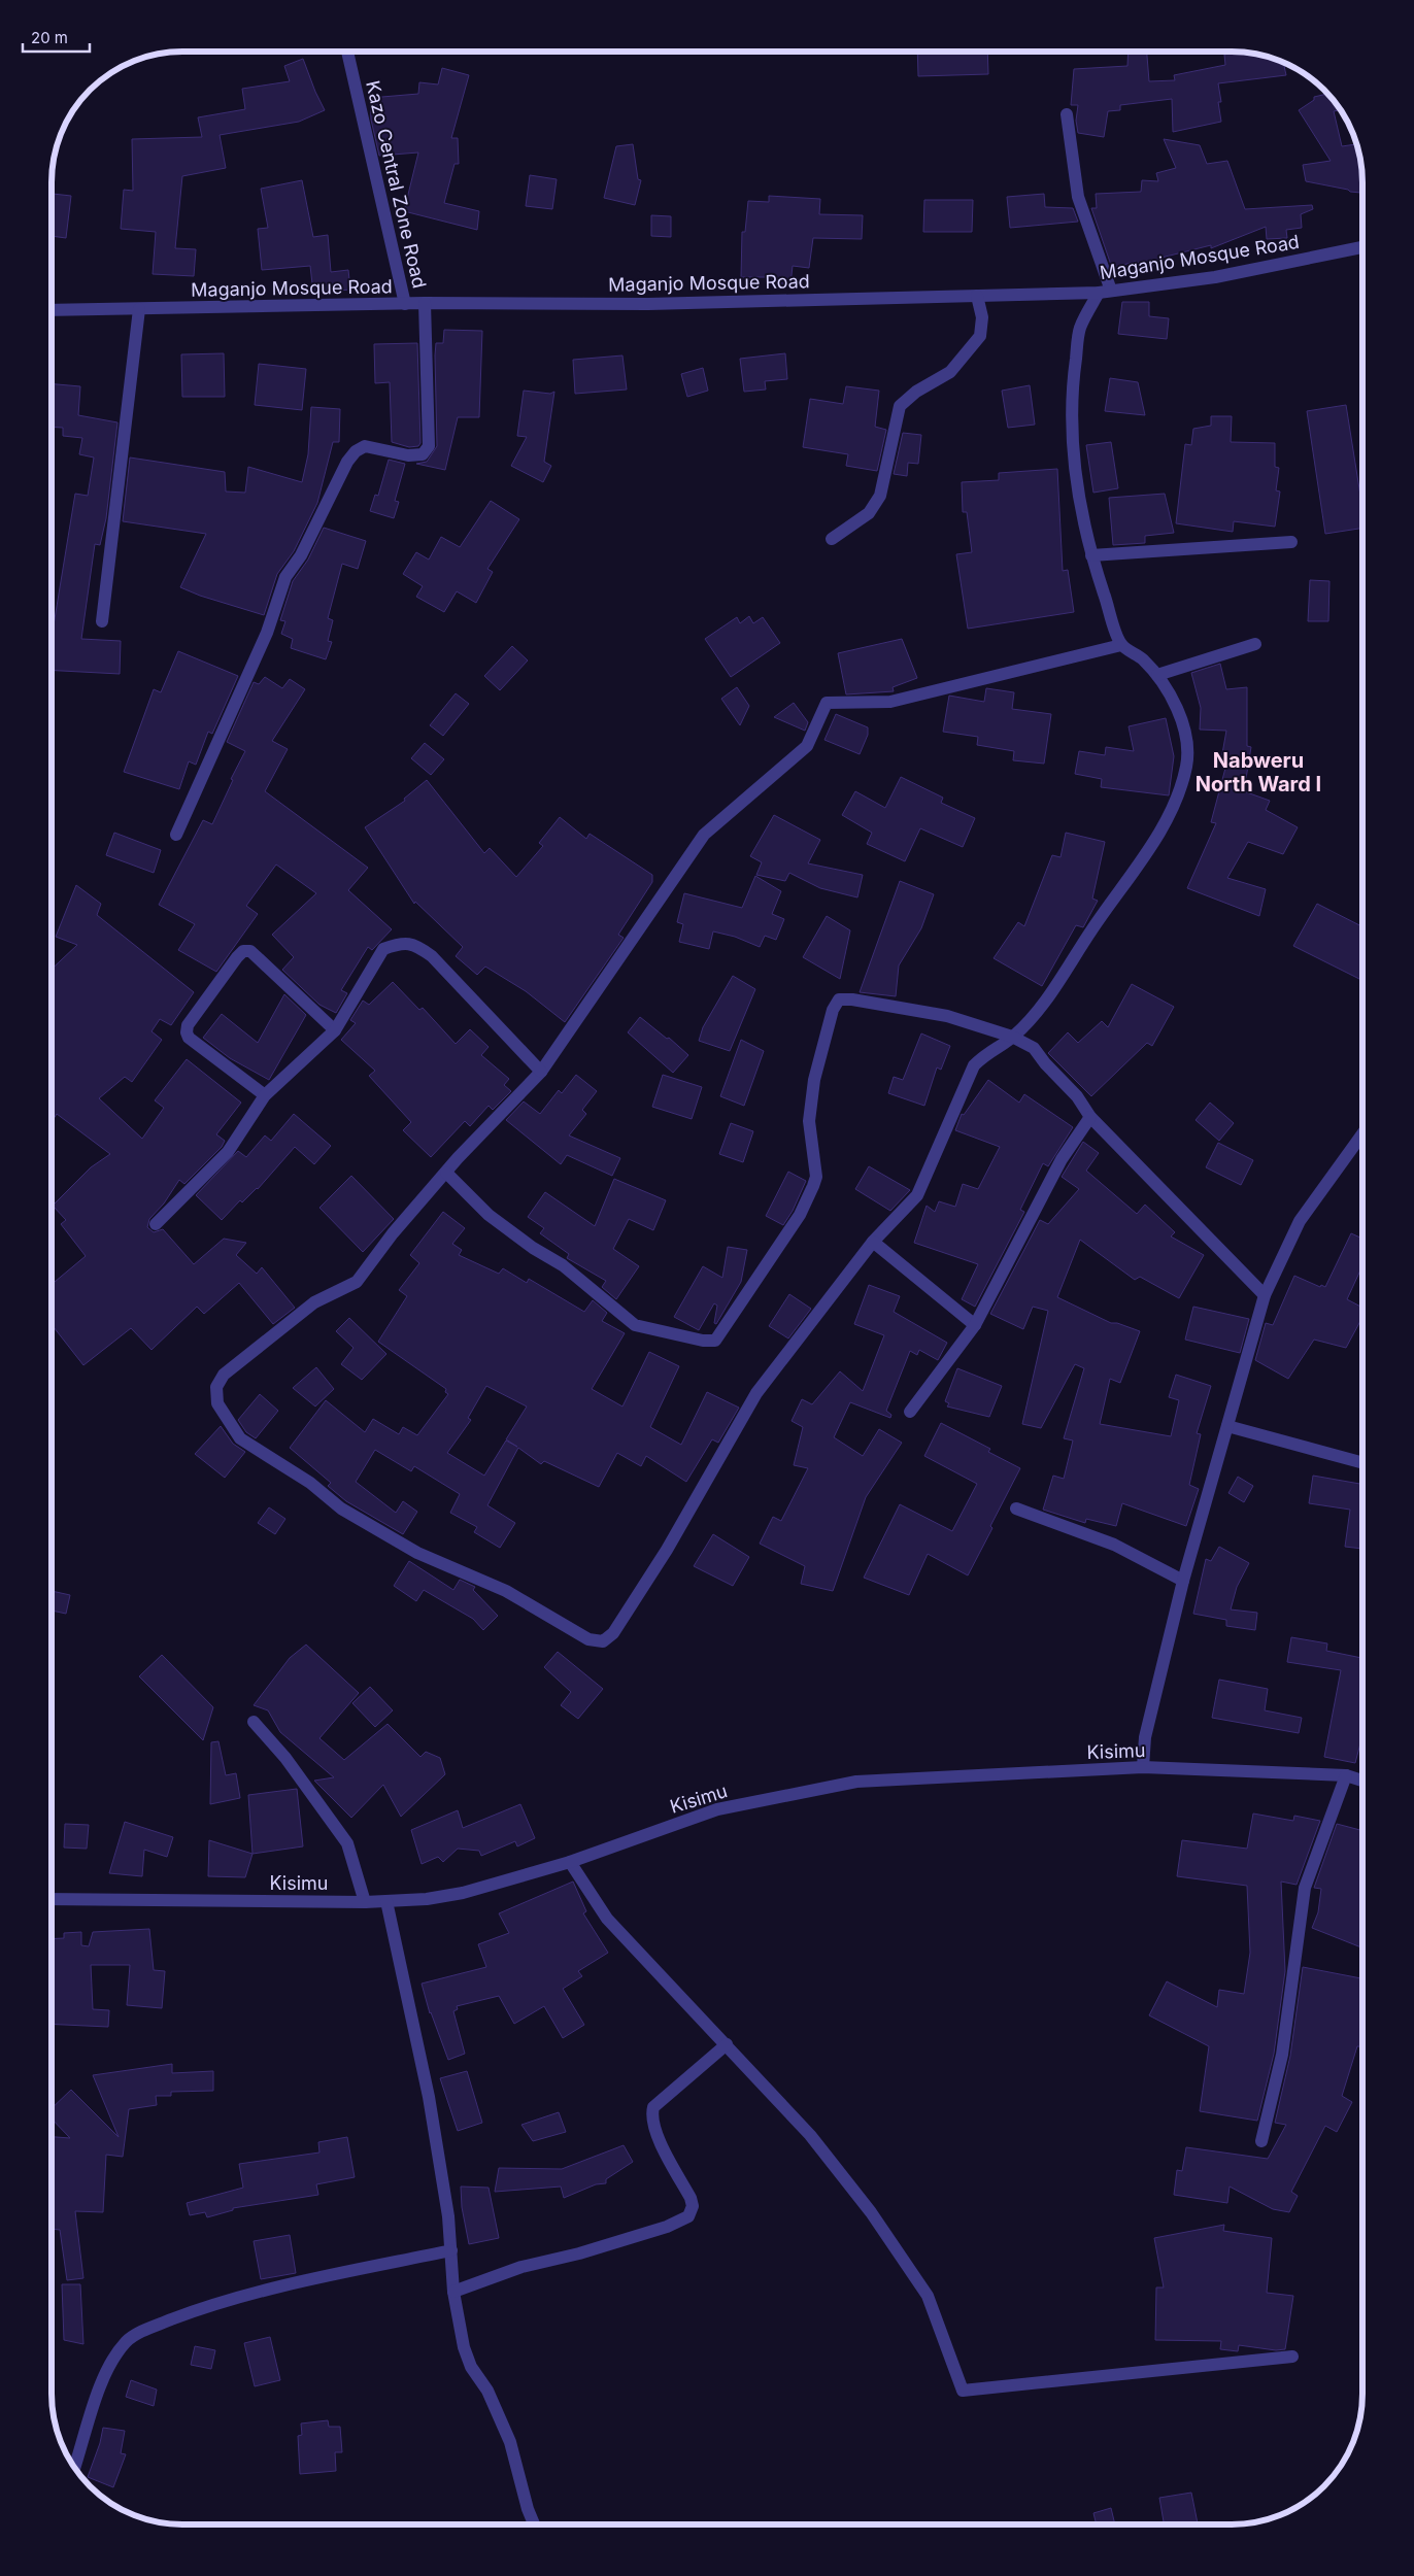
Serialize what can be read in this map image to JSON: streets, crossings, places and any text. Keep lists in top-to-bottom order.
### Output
{
  "streets": {
    "street": ["Kazo Central Zone Road", "Maganjo Mosque Road", "Kisimu"]
  },
  "crossings": [
    ["Kazo Central Zone Road", "Maganjo Mosque Road"]
  ],
  "districts": ["Nabweru North Ward I"],
  "scale_bar": "20 m"
}
